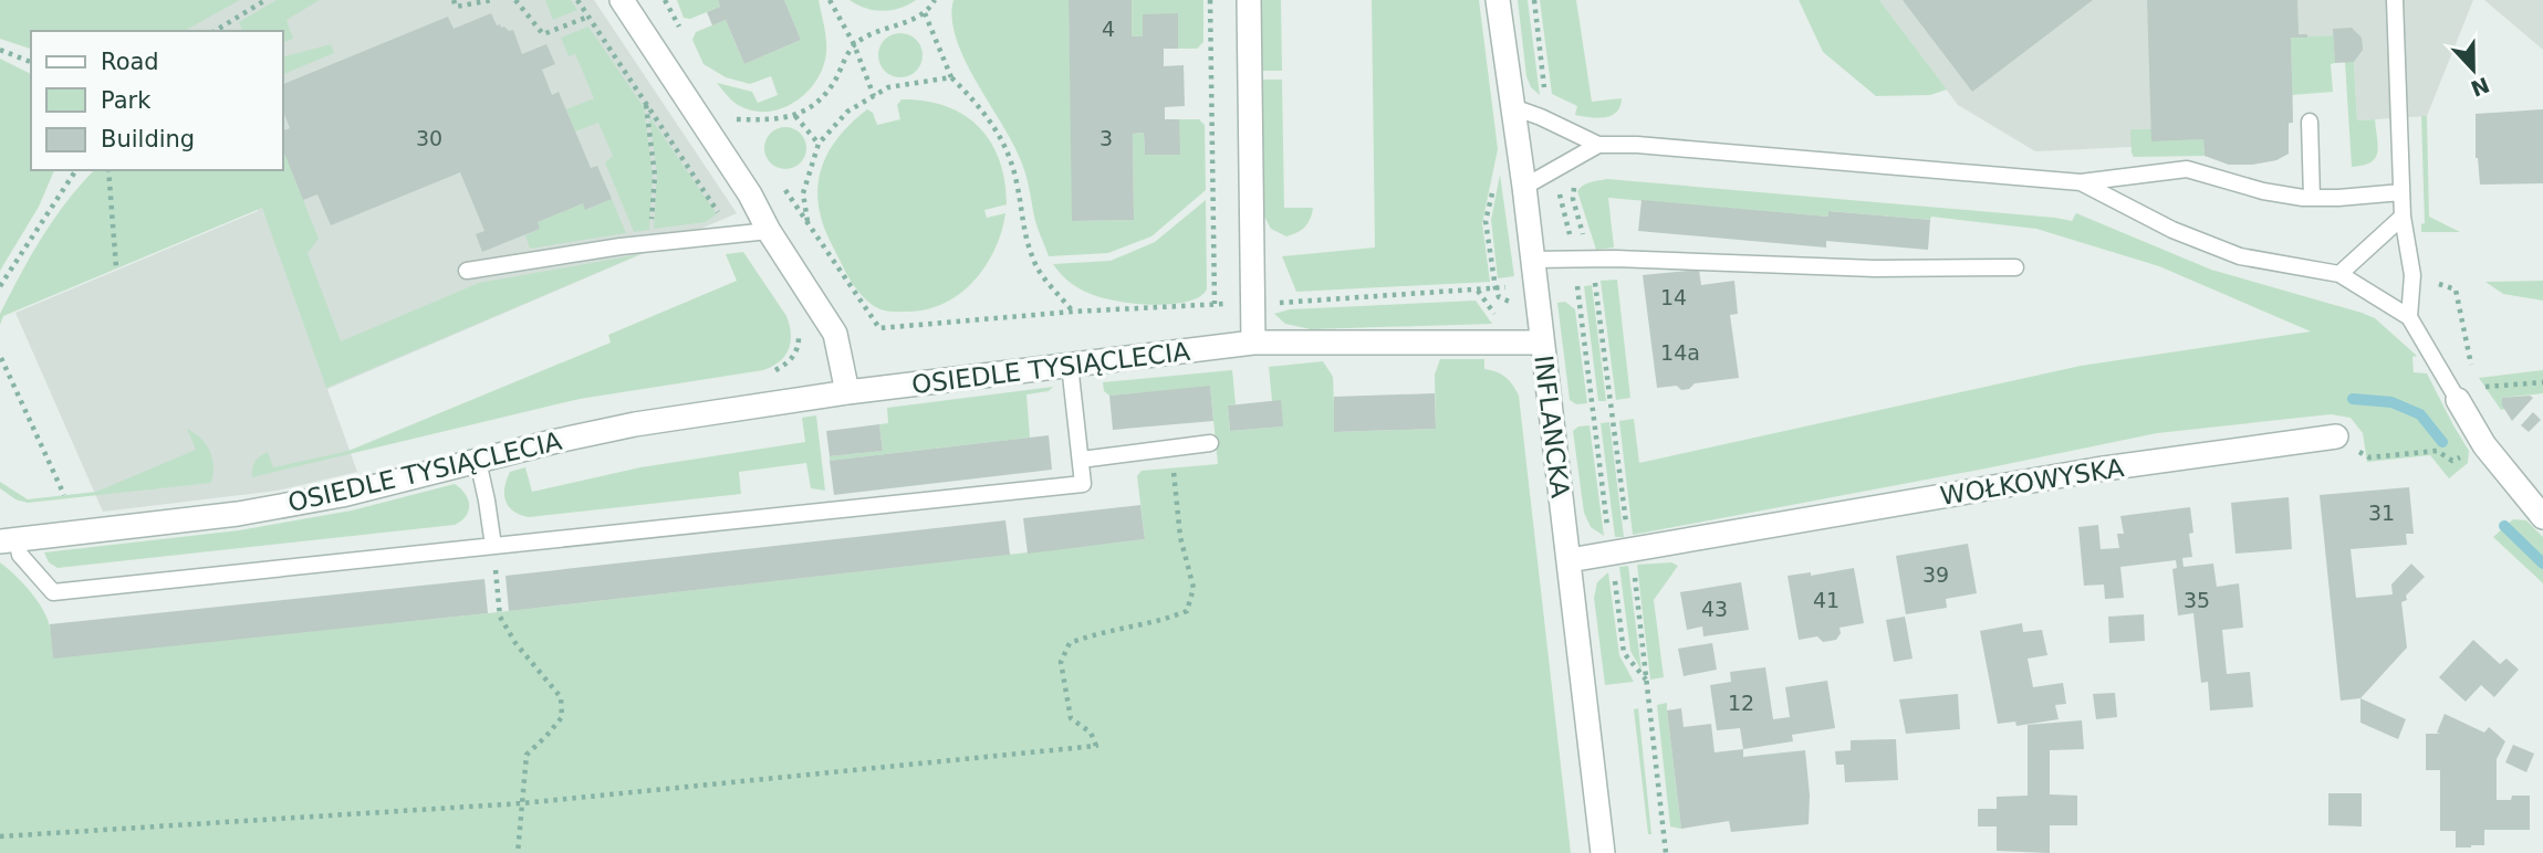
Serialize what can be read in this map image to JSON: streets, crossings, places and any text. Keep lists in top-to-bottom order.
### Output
{
  "streets": {
    "street": ["OSIEDLE TYSIĄCLECIA", "INFLANCKA", "WOŁKOWYSKA"]
  },
  "crossings": [
    ["OSIEDLE TYSIĄCLECIA", "INFLANCKA"],
    ["INFLANCKA", "WOŁKOWYSKA"]
  ],
  "house_numbers": [
    "4",
    "30",
    "3",
    "14",
    "14a",
    "31",
    "39",
    "41",
    "35",
    "43",
    "12"
  ],
  "legend": ["Road", "Park", "Building"],
  "north": "bottom"
}
